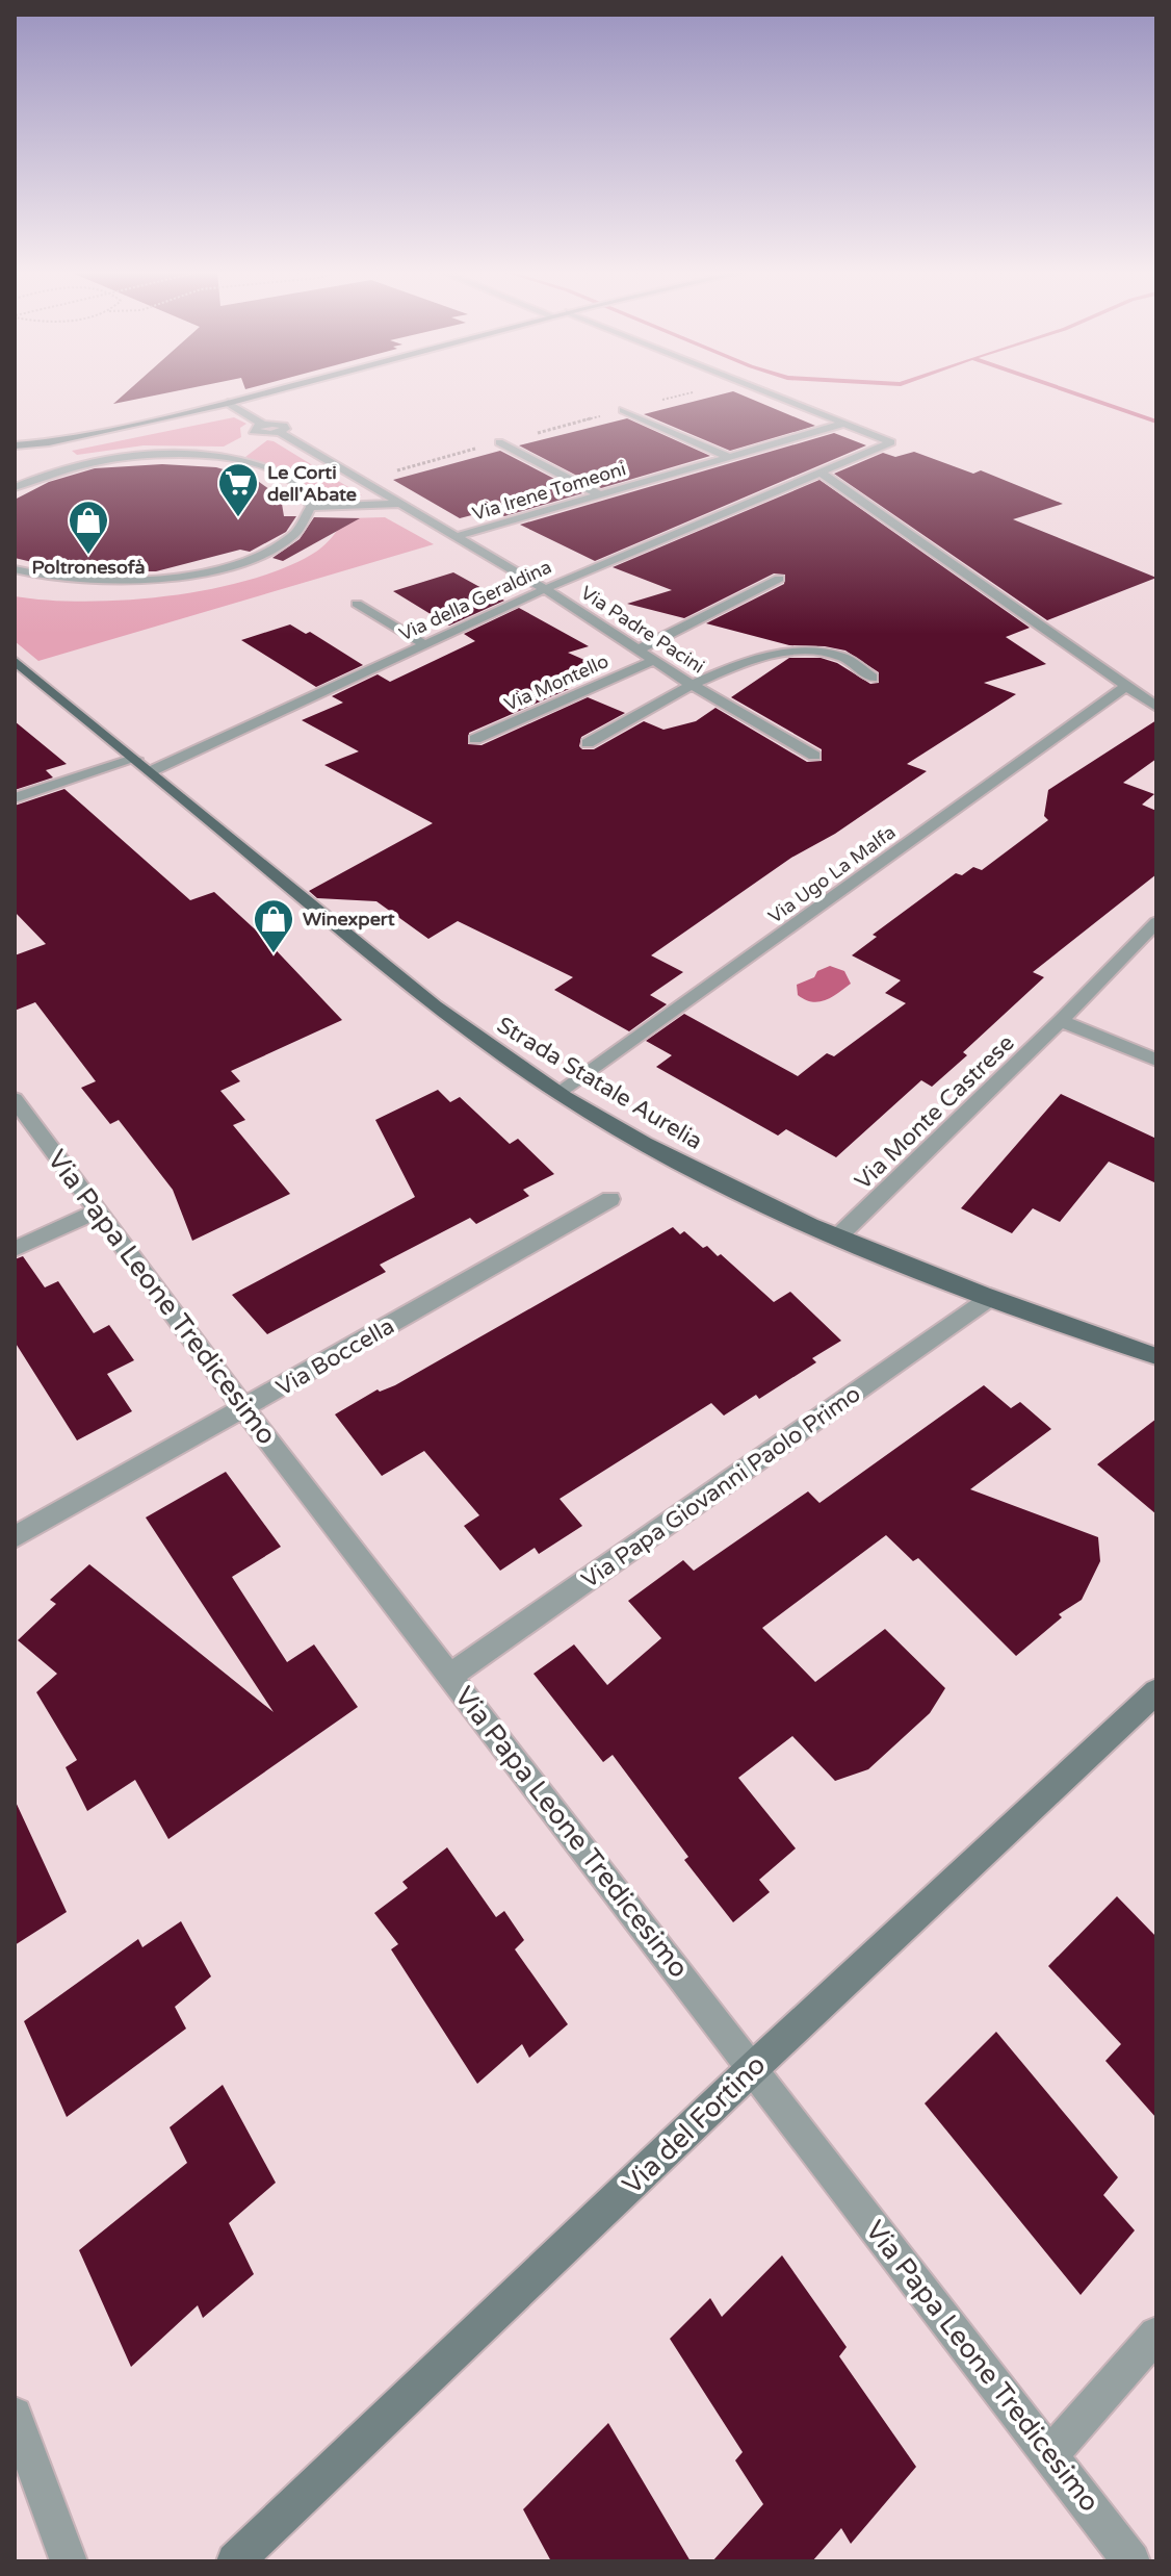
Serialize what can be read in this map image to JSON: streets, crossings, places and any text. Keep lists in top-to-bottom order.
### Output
{
  "streets": {
    "main road": ["Strada Statale Aurelia"],
    "street": [
      "Via Irene Tomeoni",
      "Via della Geraldina",
      "Via Padre Pacini",
      "Via Montello",
      "Via Ugo La Malfa",
      "Via Monte Castrese",
      "Via Papa Leone Tredicesimo",
      "Via Boccella",
      "Via Papa Giovanni Paolo Primo",
      "Via del Fortino"
    ]
  },
  "crossings": [
    ["Via Irene Tomeoni", "Via della Geraldina"],
    ["Via Irene Tomeoni", "Via Padre Pacini"],
    ["Via della Geraldina", "Via Padre Pacini"],
    ["Via della Geraldina", "Strada Statale Aurelia"],
    ["Via Padre Pacini", "Via Montello"],
    ["Via Ugo La Malfa", "Strada Statale Aurelia"],
    ["Strada Statale Aurelia", "Via Monte Castrese"],
    ["Strada Statale Aurelia", "Via Papa Giovanni Paolo Primo"],
    ["Via Papa Leone Tredicesimo", "Via Boccella"],
    ["Via Papa Leone Tredicesimo", "Via Papa Giovanni Paolo Primo"],
    ["Via Papa Leone Tredicesimo", "Via del Fortino"]
  ],
  "places": {
    "supermarket": ["Le Corti dell'Abate"],
    "shop": ["Poltronesofà", "Winexpert"]
  }
}
